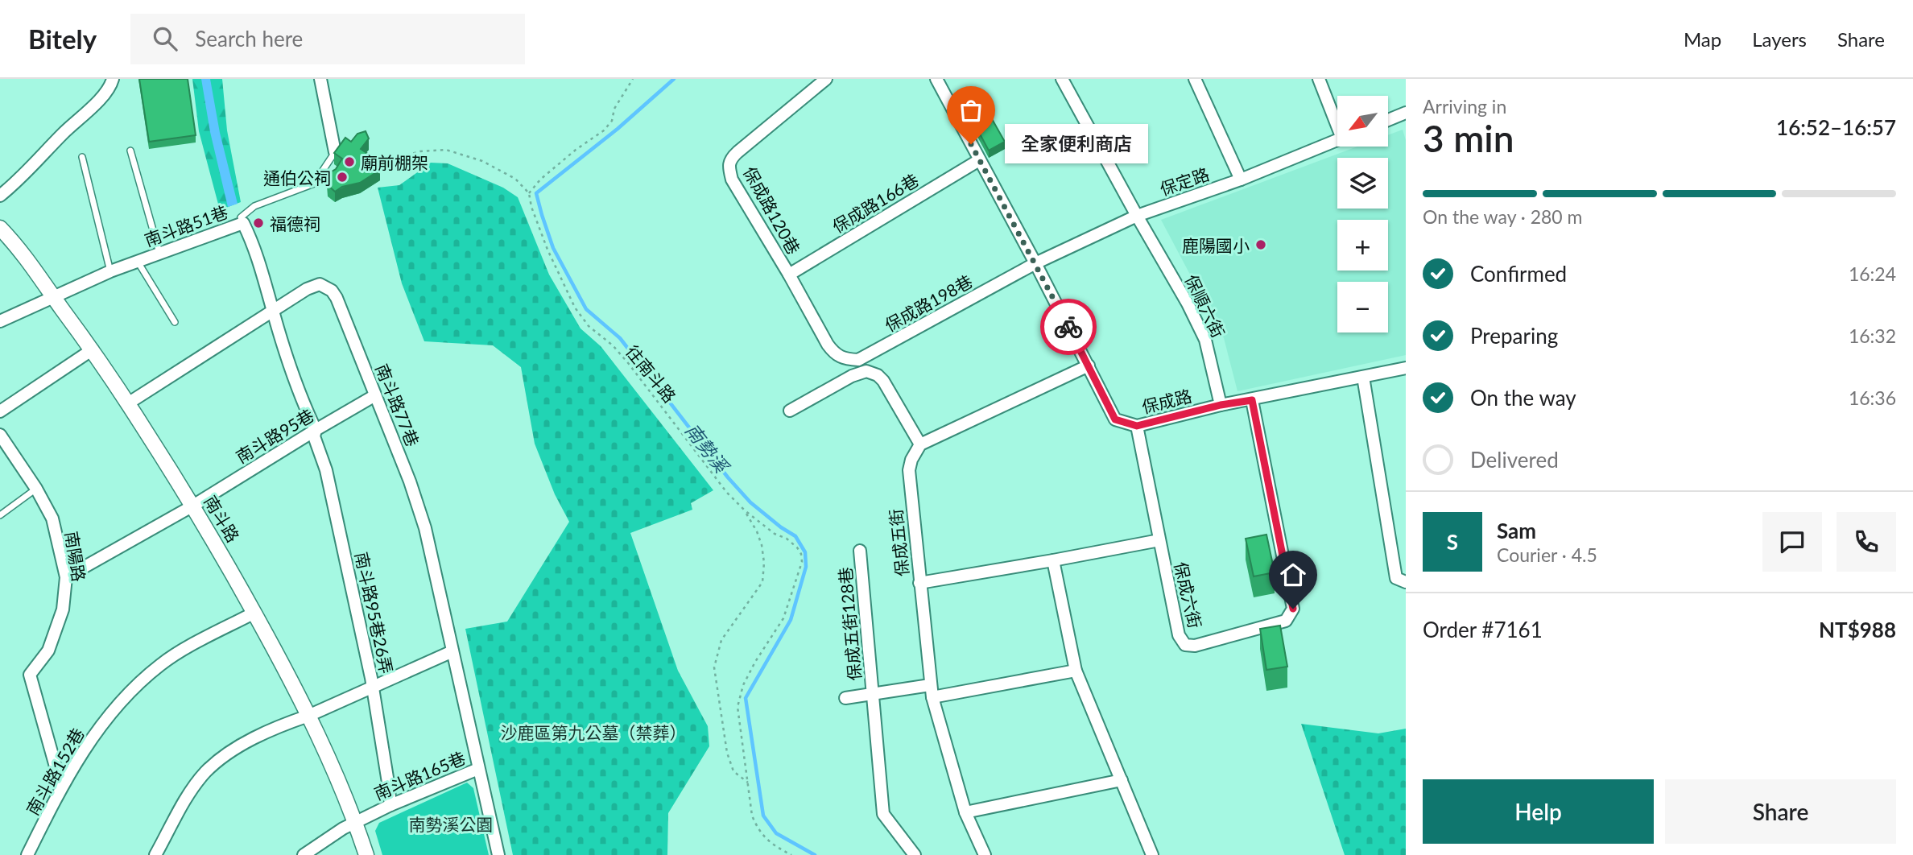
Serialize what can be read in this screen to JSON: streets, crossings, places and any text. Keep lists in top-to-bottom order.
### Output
{
  "streets": {
    "street": [
      "保定路",
      "保成路166巷",
      "保成路120巷",
      "南斗路51巷",
      "保成路198巷",
      "保順六街",
      "保成路",
      "南斗路77巷",
      "南斗路95巷",
      "南斗路",
      "保成五街",
      "南陽路",
      "保成六街",
      "南斗路95巷26弄",
      "保成五街128巷",
      "南斗路152巷",
      "南斗路165巷"
    ],
    "path": ["往南斗路"]
  },
  "crossings": [
    ["保定路", "保成路198巷"],
    ["保定路", "保順六街"],
    ["保定路", "保成路"],
    ["保成路166巷", "保成路120巷"],
    ["保成路166巷", "保成路"],
    ["保成路120巷", "保成路198巷"],
    ["南斗路51巷", "南斗路77巷"],
    ["南斗路51巷", "南斗路95巷"],
    ["南斗路51巷", "南斗路"],
    ["南斗路51巷", "南斗路95巷26弄"],
    ["保成路198巷", "保成路"],
    ["保順六街", "保成路"],
    ["保成路", "保成六街"],
    ["南斗路77巷", "南斗路95巷"],
    ["南斗路77巷", "南斗路"],
    ["南斗路77巷", "南斗路165巷"],
    ["南斗路95巷", "南斗路"],
    ["南斗路95巷", "南陽路"],
    ["南斗路95巷", "南斗路95巷26弄"],
    ["南斗路", "南斗路152巷"],
    ["南斗路", "南斗路165巷"],
    ["保成五街", "保成六街"],
    ["南陽路", "南斗路152巷"],
    ["南斗路95巷26弄", "南斗路165巷"]
  ],
  "water": ["南勢溪"],
  "parks": ["沙鹿區第九公墓（禁葬）", "南勢溪公園"],
  "places": [
    "全家便利商店",
    "廟前棚架",
    "通伯公祠",
    "福德祠",
    "鹿陽國小"
  ],
  "north": "bottom left",
  "page": {
    "header": "Bitely",
    "search": "Search here",
    "nav": ["Map", "Layers", "Share"],
    "heading": ["3 min", "Arriving in", "16:52–16:57"],
    "panel": [
      "Sam",
      "Courier · 4.5",
      "Order #7161",
      "NT$988"
    ],
    "map_buttons": ["+", "−"],
    "bubble": "全家便利商店",
    "bar": "On the way · 280 m",
    "list": [
      ["Confirmed", "16:24"],
      ["Preparing", "16:32"],
      ["On the way", "16:36"],
      "Delivered"
    ],
    "round": "S",
    "buttons": ["Help", "Share"]
  }
}
